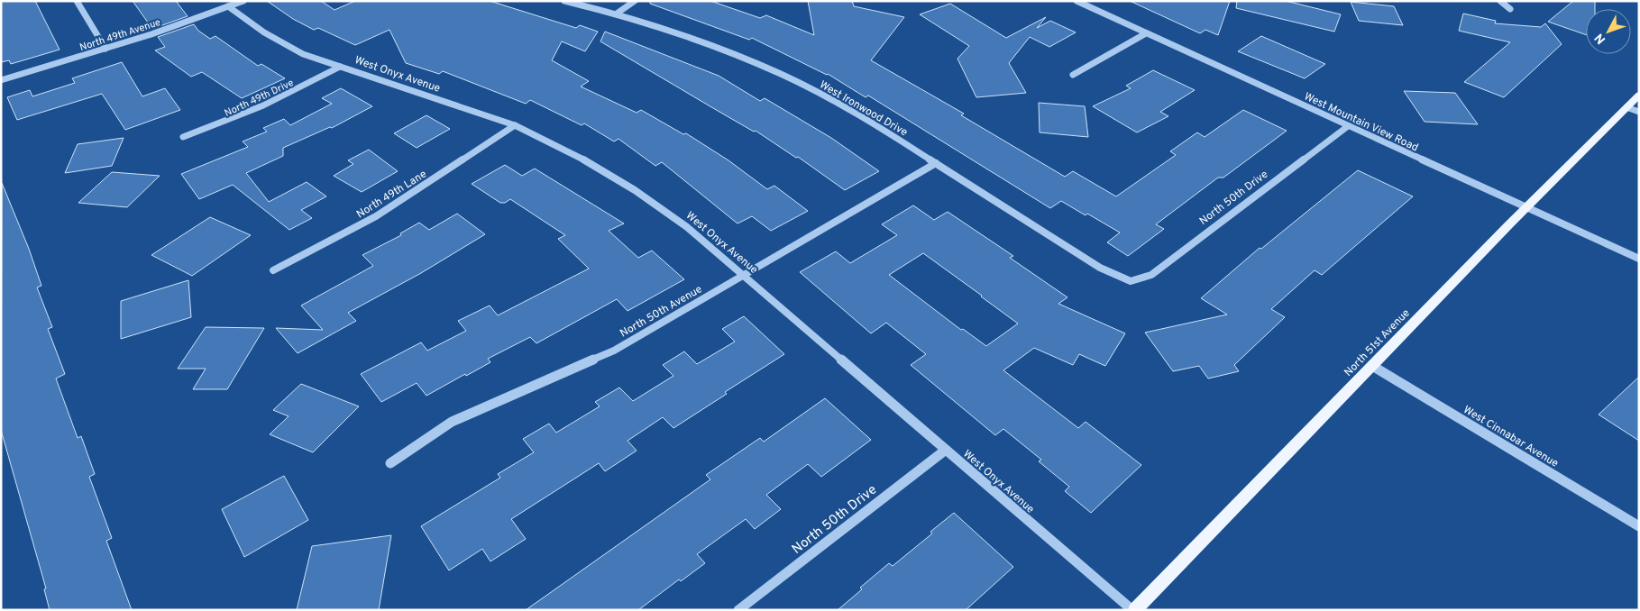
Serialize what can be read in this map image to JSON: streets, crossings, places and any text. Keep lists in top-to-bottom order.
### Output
{
  "streets": {
    "main road": ["North 51st Avenue"],
    "street": [
      "North 49th Avenue",
      "West Onyx Avenue",
      "North 49th Drive",
      "West Ironwood Drive",
      "West Mountain View Road",
      "North 49th Lane",
      "North 50th Drive",
      "North 50th Avenue",
      "West Cinnabar Avenue"
    ]
  },
  "crossings": [
    ["North 49th Avenue", "West Onyx Avenue"],
    ["West Onyx Avenue", "North 49th Drive"],
    ["West Onyx Avenue", "North 49th Lane"],
    ["West Onyx Avenue", "North 50th Drive"],
    ["West Onyx Avenue", "North 50th Avenue"],
    ["West Onyx Avenue", "North 51st Avenue"],
    ["West Ironwood Drive", "North 50th Drive"],
    ["West Ironwood Drive", "North 50th Avenue"],
    ["West Mountain View Road", "North 50th Drive"],
    ["West Mountain View Road", "North 51st Avenue"],
    ["North 51st Avenue", "West Cinnabar Avenue"]
  ],
  "north": "bottom left"
}
